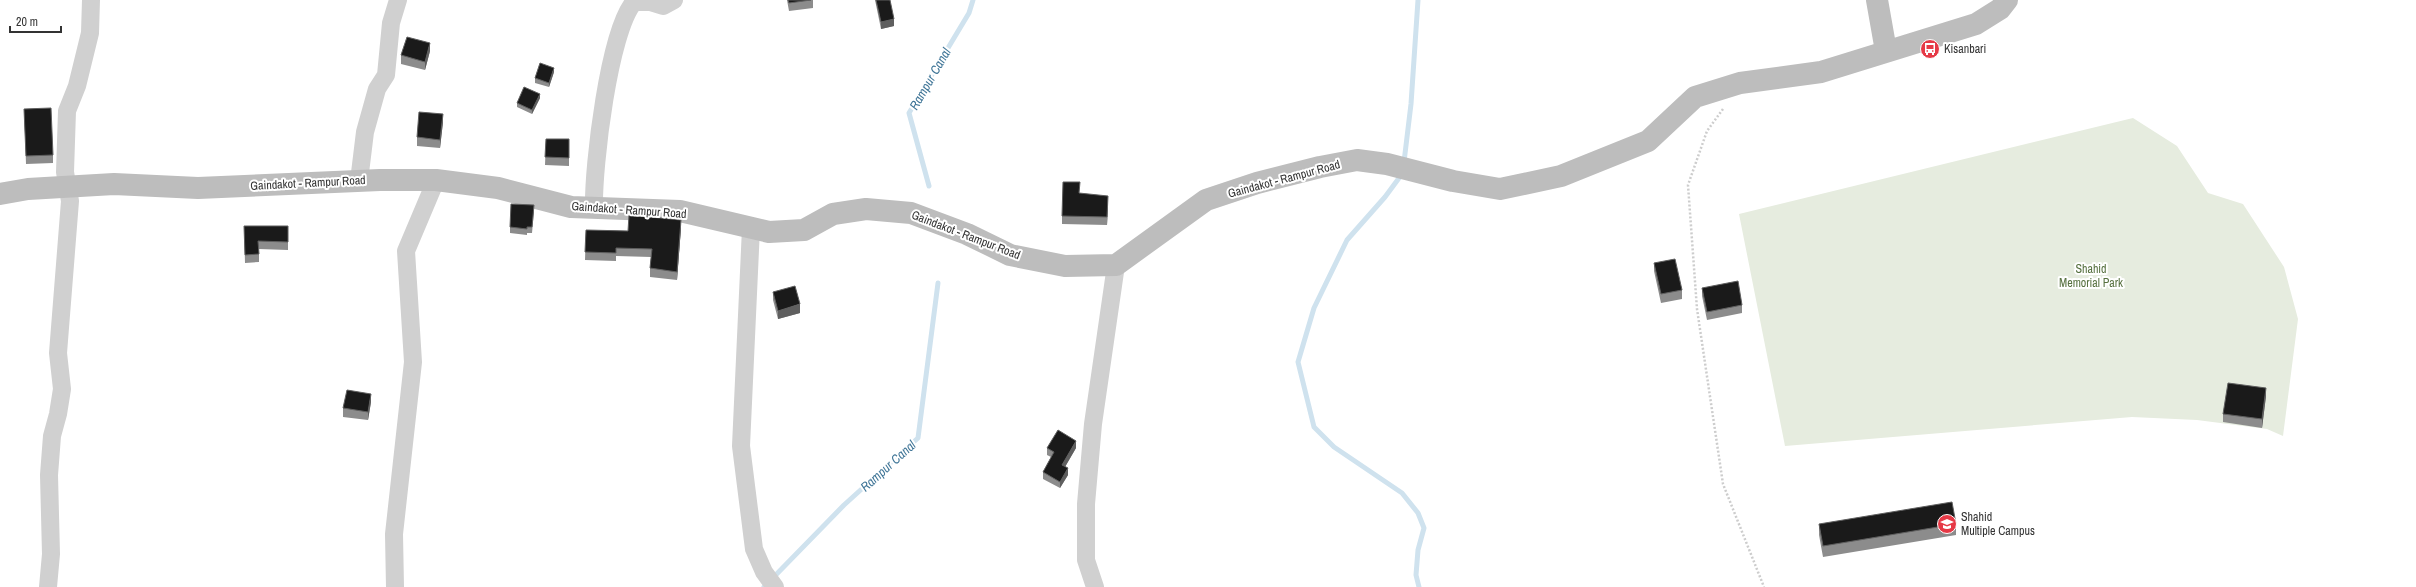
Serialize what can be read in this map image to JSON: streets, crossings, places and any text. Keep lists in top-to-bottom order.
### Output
{
  "streets": {
    "main road": ["Gaindakot - Rampur Road"]
  },
  "water": ["Rampur Canal"],
  "parks": ["Shahid Memorial Park"],
  "places": {
    "bus stop": ["Kisanbari"],
    "school or university": ["Shahid Multiple Campus"]
  },
  "scale_bar": "20 m"
}
